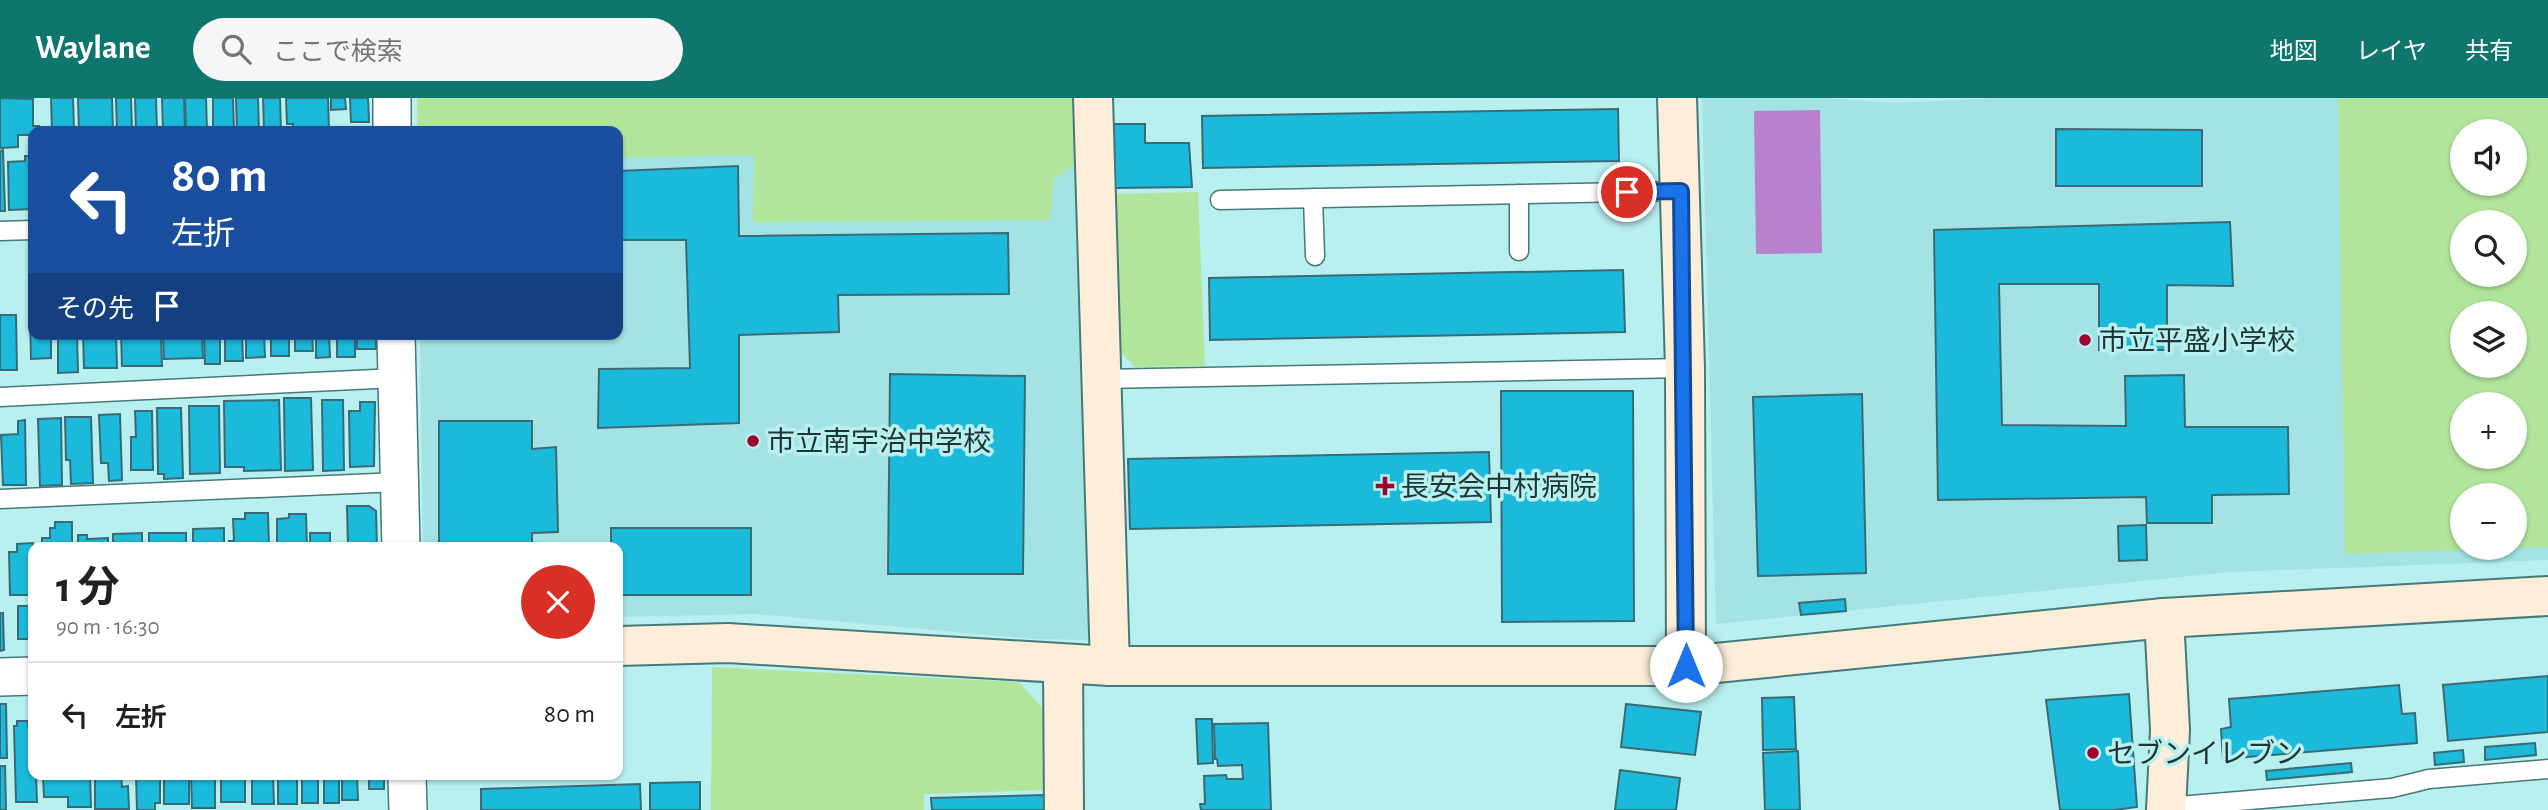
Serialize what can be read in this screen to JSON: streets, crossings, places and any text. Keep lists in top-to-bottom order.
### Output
{
  "places": {
    "other": ["市立平盛小学校", "市立南宇治中学校", "セブンイレブン"],
    "health": ["長安会中村病院"]
  },
  "page": {
    "header": "Waylane",
    "search": "ここで検索",
    "nav": ["地図", "レイヤ", "共有"],
    "map_buttons": ["+", "−"],
    "turn": ["80 m", "左折"],
    "then": "その先",
    "heading": ["1 分", "90 m · 16:30"],
    "list": [
      {
        "name": "左折",
        "value": "80 m"
      }
    ]
  }
}
